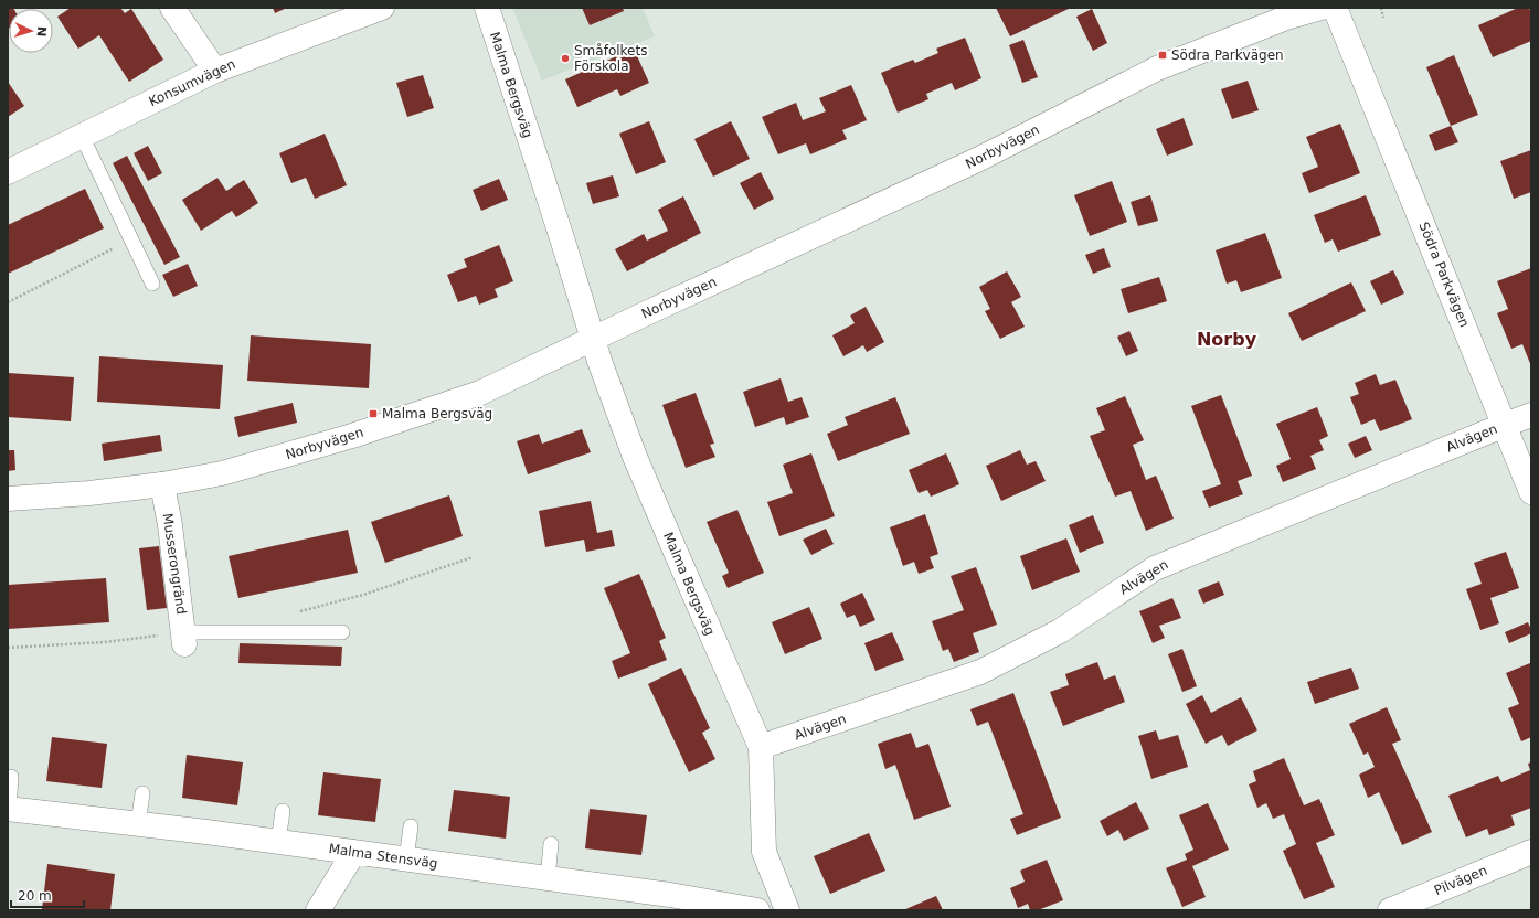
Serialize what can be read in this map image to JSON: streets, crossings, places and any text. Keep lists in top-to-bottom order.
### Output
{
  "streets": {
    "street": [
      "Konsumvägen",
      "Malma Bergsväg",
      "Norbyvägen",
      "Södra Parkvägen",
      "Alvägen",
      "Musserongränd",
      "Malma Stensväg",
      "Pilvägen"
    ]
  },
  "crossings": [
    ["Malma Bergsväg", "Norbyvägen"],
    ["Malma Bergsväg", "Alvägen"],
    ["Norbyvägen", "Musserongränd"],
    ["Södra Parkvägen", "Alvägen"]
  ],
  "districts": ["Norby"],
  "places": {
    "transit": ["Södra Parkvägen", "Malma Bergsväg"],
    "other": ["Småfolkets Förskola"]
  },
  "scale_bar": "20 m",
  "north": "right"
}
